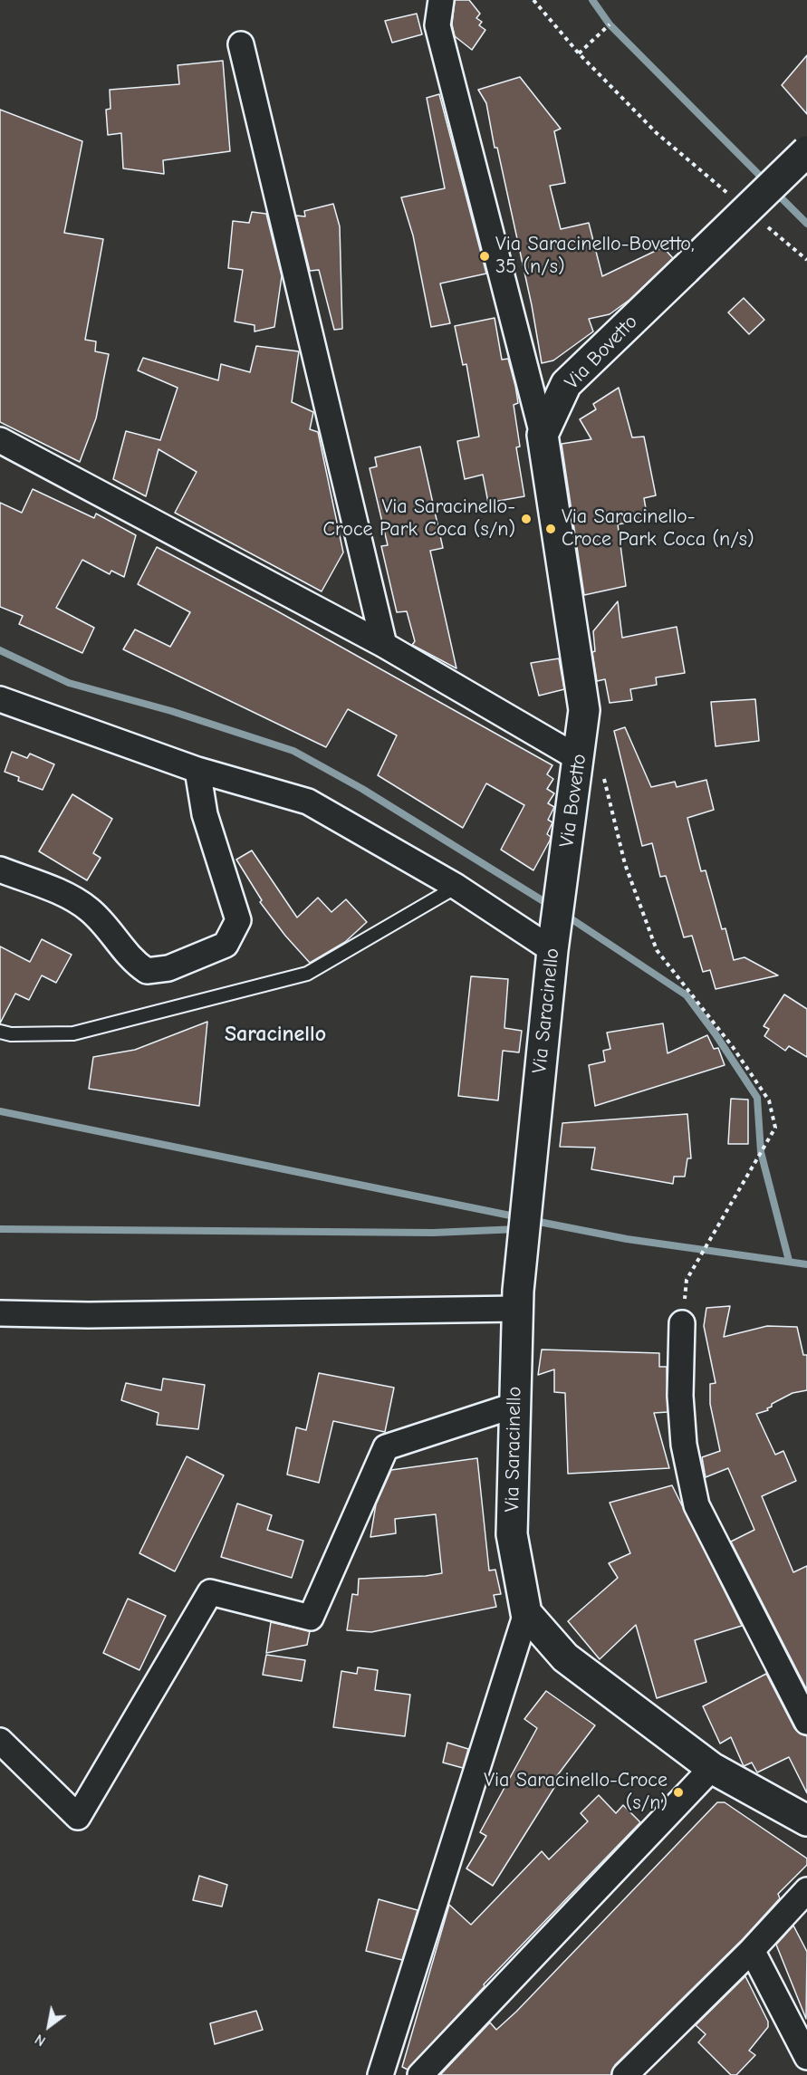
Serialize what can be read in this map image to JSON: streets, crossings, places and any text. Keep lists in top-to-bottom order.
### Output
{
  "streets": {
    "street": ["Via Bovetto", "Via Saracinello"]
  },
  "crossings": [
    ["Via Bovetto", "Via Saracinello"]
  ],
  "districts": ["Saracinello"],
  "places": [
    "Via Saracinello-Bovetto, 35 (n/s)",
    "Via Saracinello- Croce Park Coca (s/n)",
    "Via Saracinello- Croce Park Coca (n/s)",
    "Via Saracinello-Croce (s/n)"
  ],
  "north": "bottom left"
}
